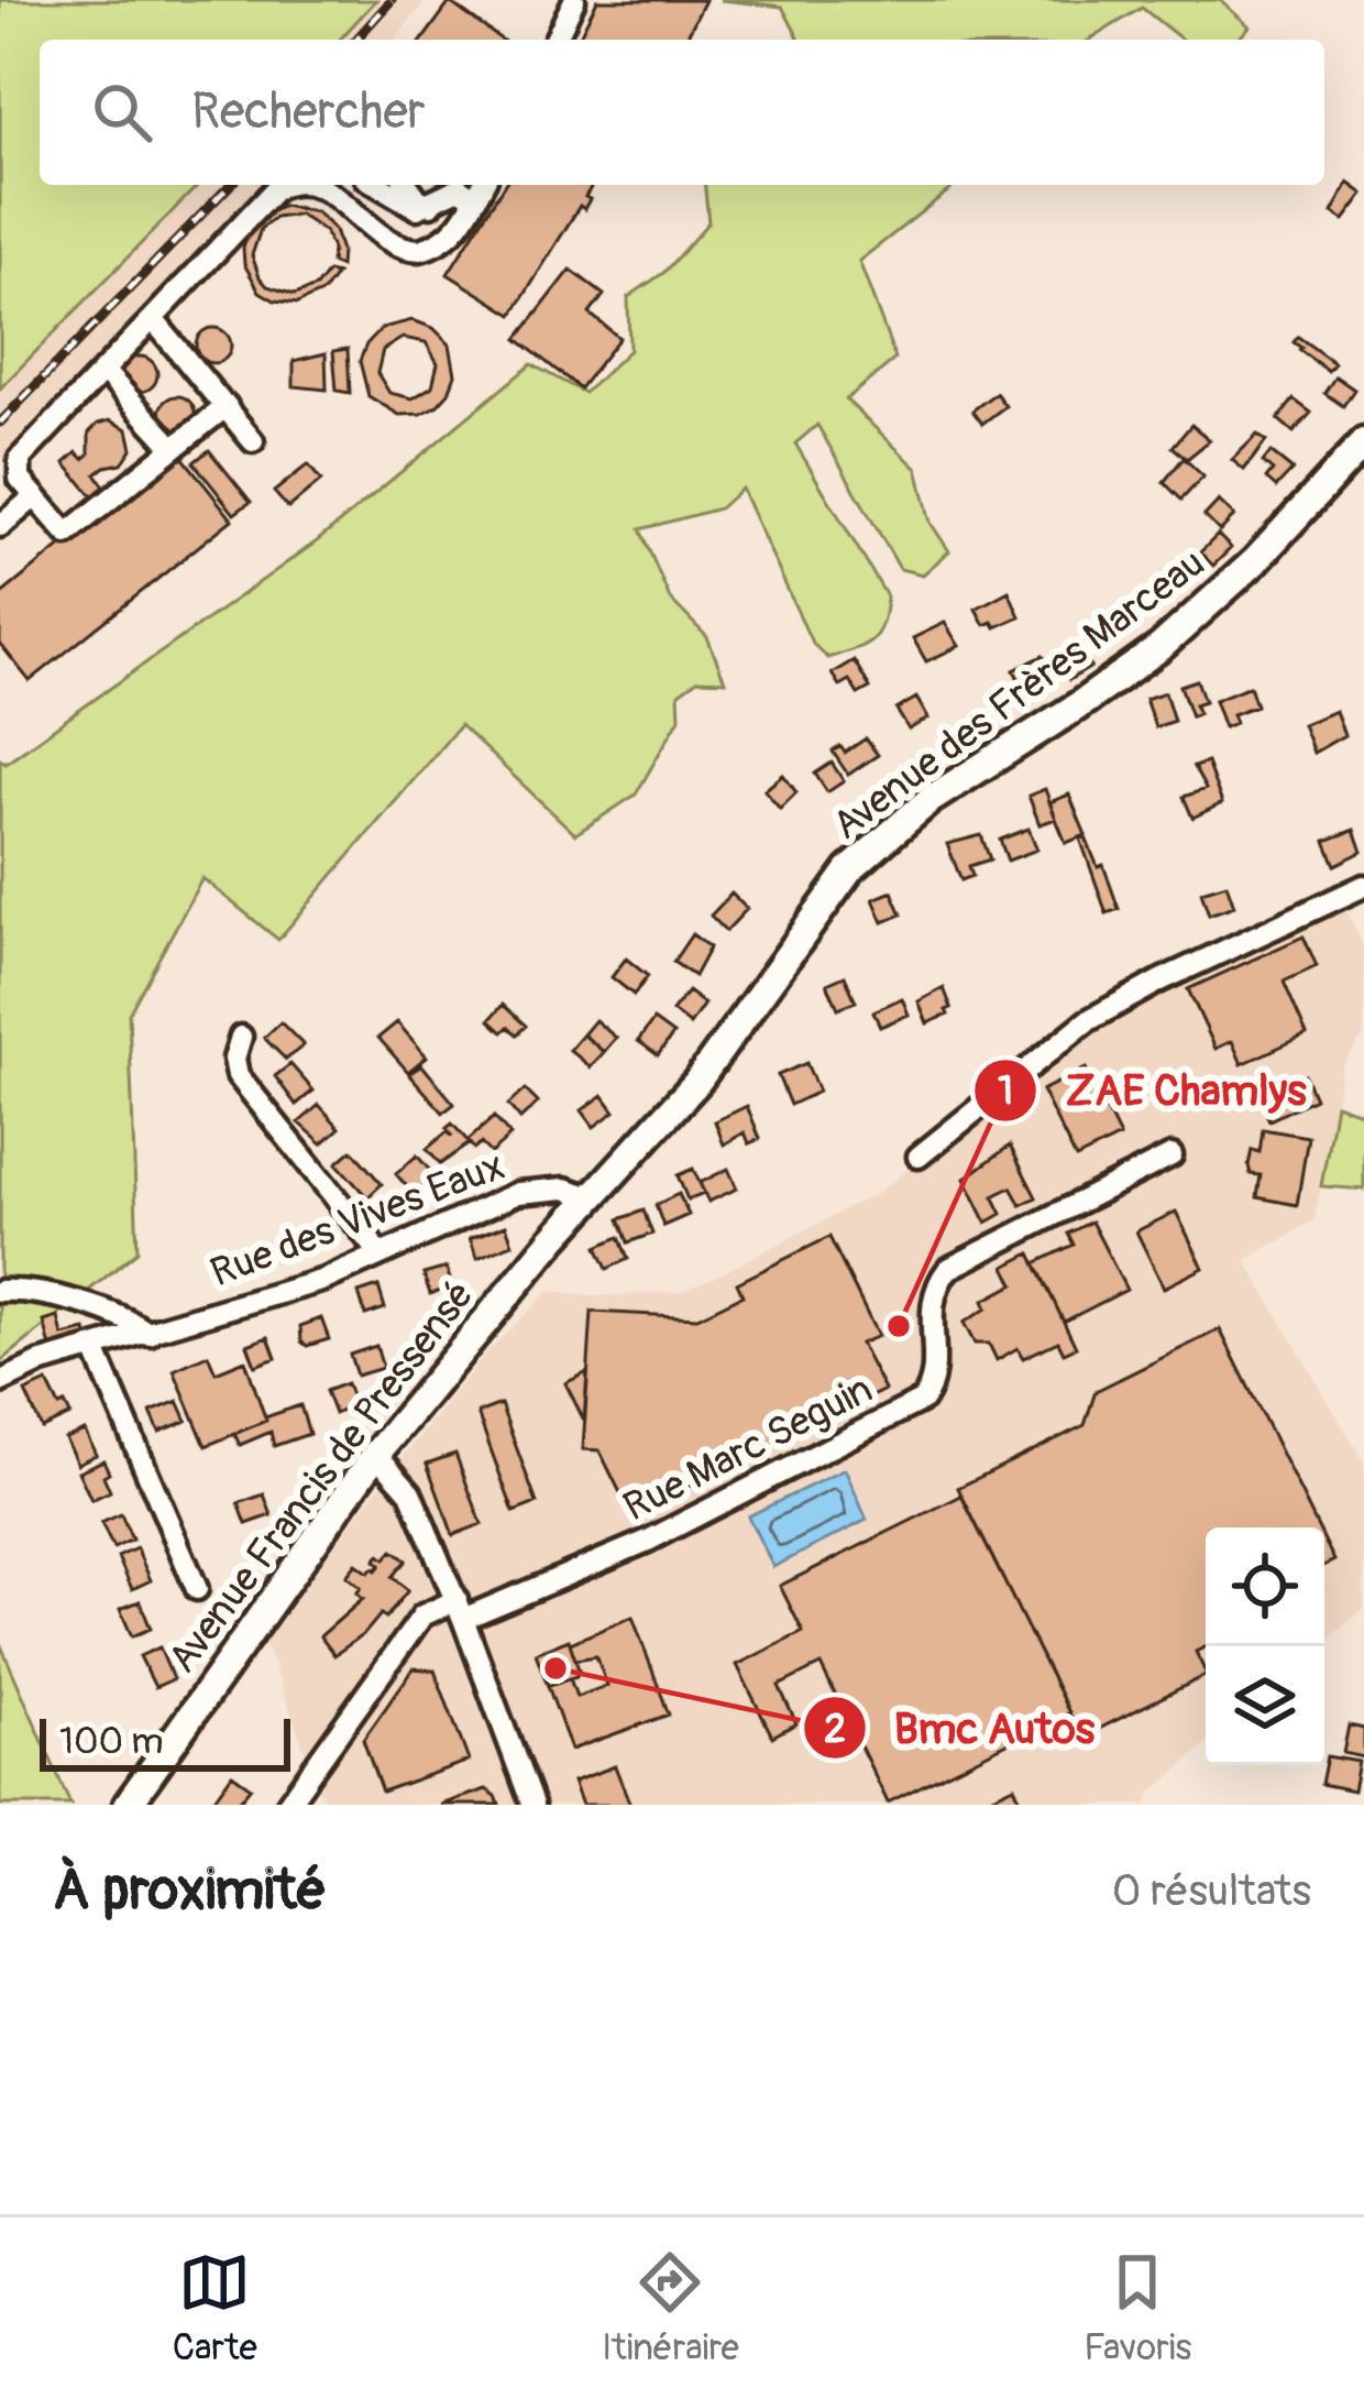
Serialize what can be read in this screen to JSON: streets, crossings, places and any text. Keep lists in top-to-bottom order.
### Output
{
  "streets": {
    "main road": ["Avenue des Frères Marceau", "Avenue Francis de Pressensé"],
    "street": ["Rue des Vives Eaux", "Rue Marc Seguin"]
  },
  "crossings": [
    ["Avenue des Frères Marceau", "Rue des Vives Eaux"],
    ["Avenue des Frères Marceau", "Avenue Francis de Pressensé"]
  ],
  "places": ["ZAE Chamlys", "Bmc Autos"],
  "scale_bar": "100 m",
  "page": {
    "search": "Rechercher",
    "scale": "100 m",
    "heading": ["À proximité", "0 résultats"],
    "nav": ["Carte", "Itinéraire", "Favoris"]
  }
}
